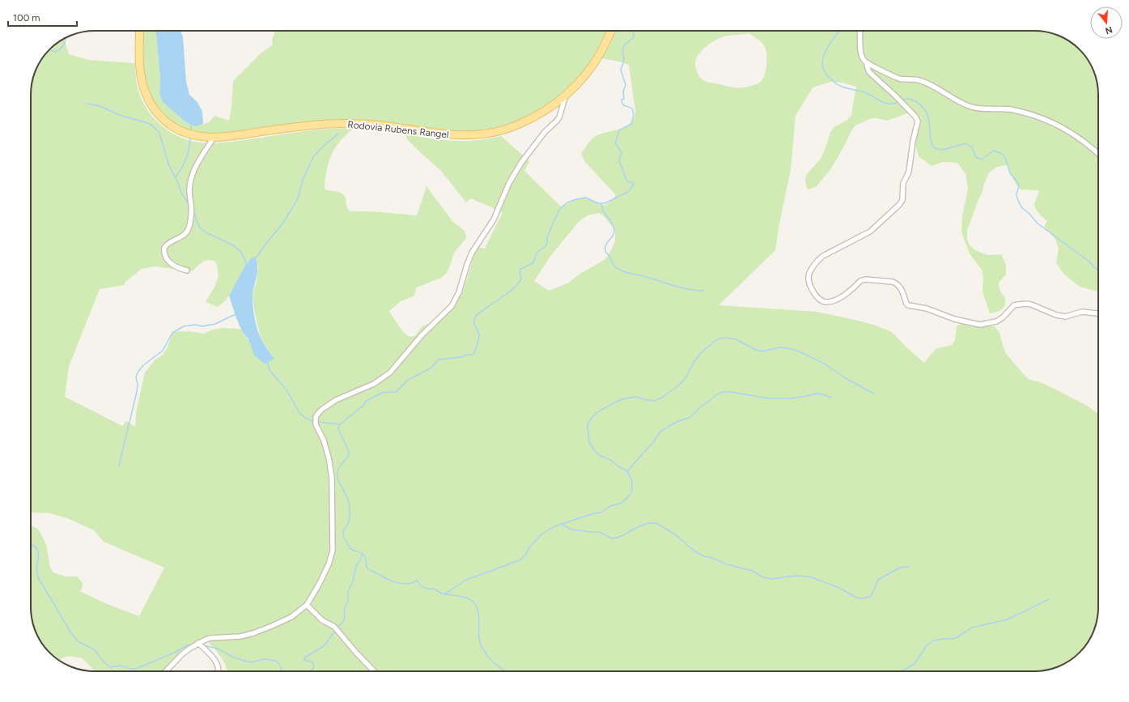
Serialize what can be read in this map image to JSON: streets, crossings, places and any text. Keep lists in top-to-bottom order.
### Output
{
  "streets": {
    "main road": ["Rodovia Rubens Rangel"]
  },
  "scale_bar": "100 m",
  "north": "bottom"
}
